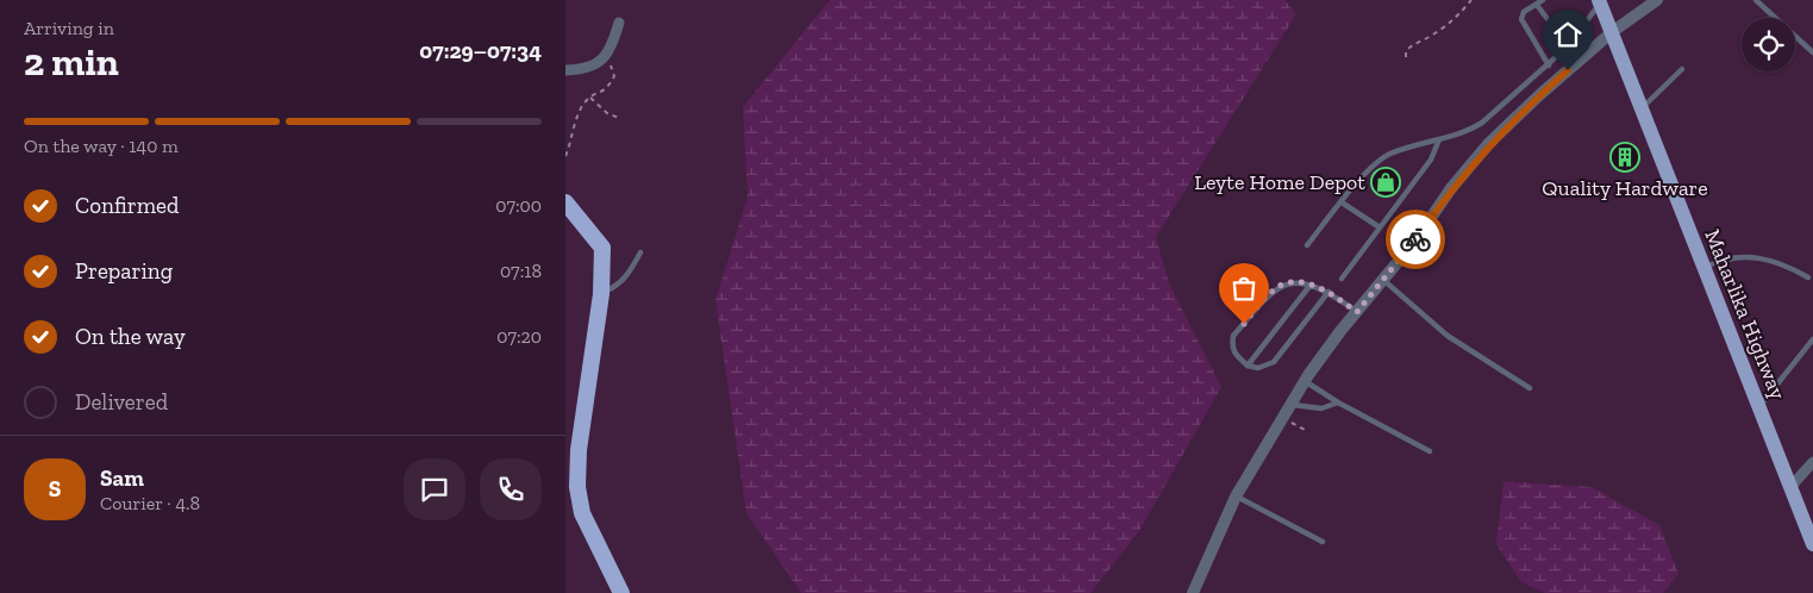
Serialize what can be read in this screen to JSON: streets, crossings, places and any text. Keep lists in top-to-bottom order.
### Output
{
  "streets": {
    "main road": ["Maharlika Highway"]
  },
  "places": {
    "building": ["Quality Hardware"],
    "shop": ["Leyte Home Depot"]
  },
  "page": {
    "heading": ["2 min", "Arriving in", "07:29–07:34"],
    "panel": ["Sam", "Courier · 4.8"],
    "bar": "On the way · 140 m",
    "list": [
      ["Confirmed", "07:00"],
      ["Preparing", "07:18"],
      ["On the way", "07:20"],
      "Delivered"
    ],
    "round": "S"
  }
}
